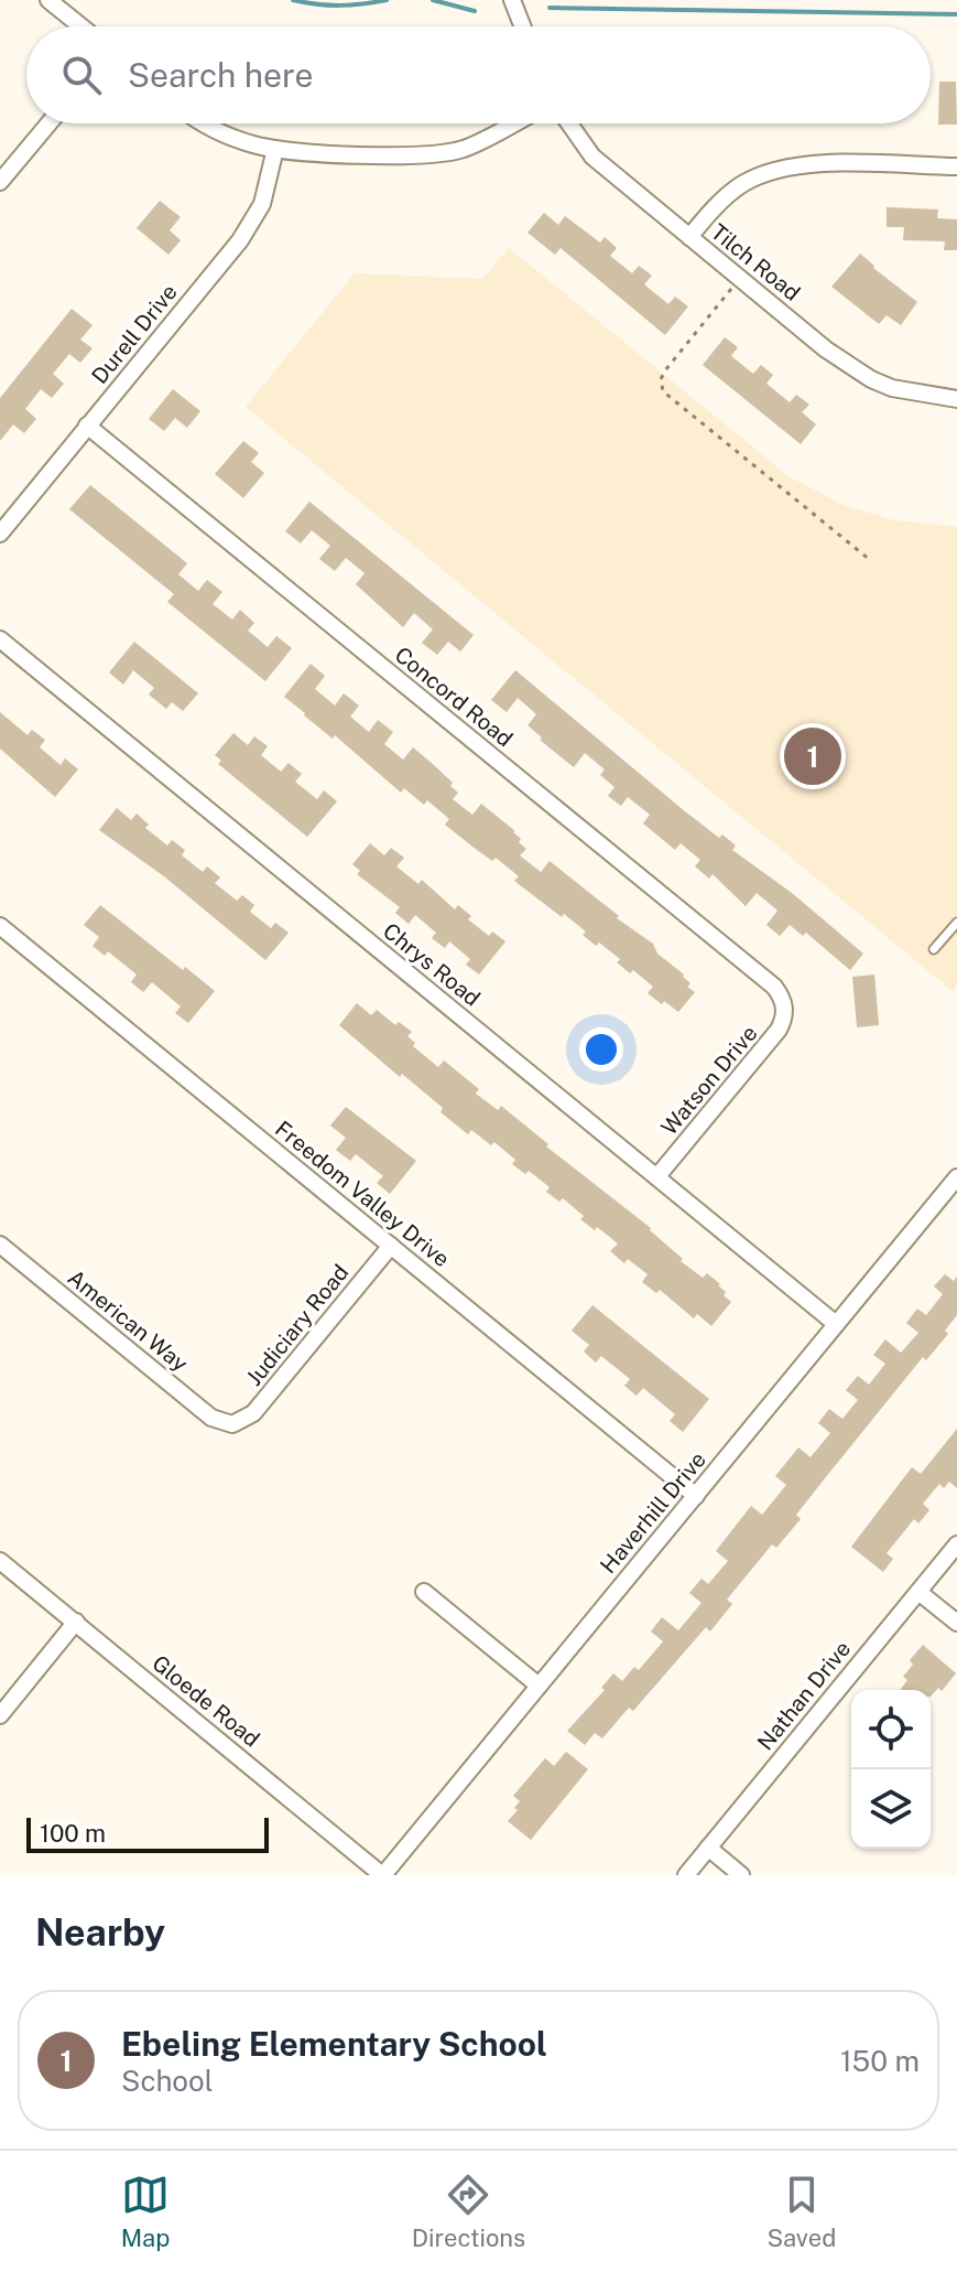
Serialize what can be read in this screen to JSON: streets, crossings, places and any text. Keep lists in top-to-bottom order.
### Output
{
  "streets": {
    "street": [
      "Tilch Road",
      "Durell Drive",
      "Concord Road",
      "Chrys Road",
      "Watson Drive",
      "Freedom Valley Drive",
      "American Way",
      "Judiciary Road",
      "Haverhill Drive",
      "Nathan Drive",
      "Gloede Road"
    ]
  },
  "crossings": [
    ["Durell Drive", "Concord Road"],
    ["Concord Road", "Watson Drive"],
    ["Chrys Road", "Watson Drive"],
    ["Chrys Road", "Haverhill Drive"],
    ["Freedom Valley Drive", "Judiciary Road"],
    ["Freedom Valley Drive", "Haverhill Drive"],
    ["American Way", "Judiciary Road"],
    ["Haverhill Drive", "Gloede Road"]
  ],
  "scale_bar": "100 m",
  "page": {
    "search": "Search here",
    "pins": "1",
    "scale": "100 m",
    "heading": "Nearby",
    "list": [
      {
        "mark": "1",
        "name": "Ebeling Elementary School",
        "note": "School",
        "value": "150 m"
      }
    ],
    "nav": ["Map", "Directions", "Saved"]
  }
}
